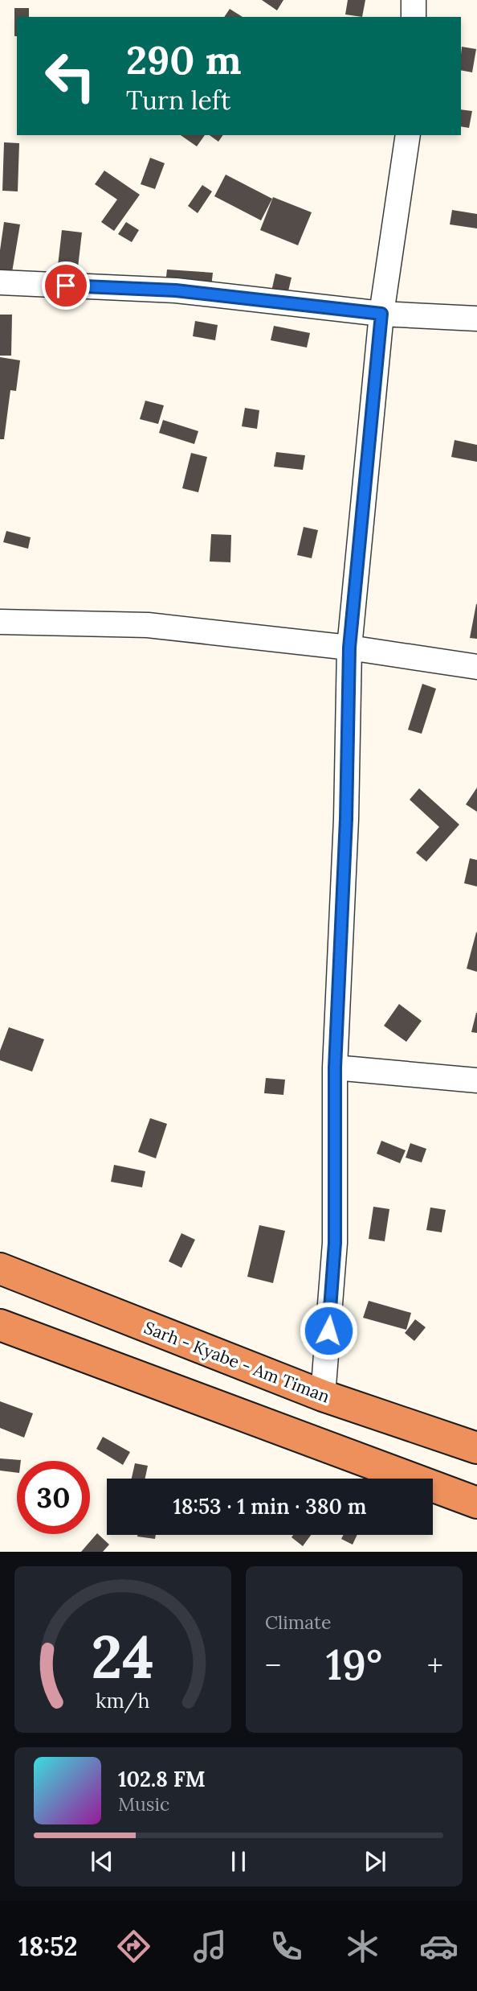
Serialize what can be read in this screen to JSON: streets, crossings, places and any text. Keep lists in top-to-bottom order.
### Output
{
  "streets": {
    "highway": ["Sarh - Kyabe - Am Timan"]
  },
  "page": {
    "turn": ["290 m", "Turn left"],
    "limit": "30",
    "trip": "18:53 · 1 min · 380 m",
    "tile": "Climate",
    "heat": ["−", "19°", "+"],
    "song": ["102.8 FM", "Music"],
    "tabs": "18:52",
    "gauge": ["24", "km/h"]
  }
}
